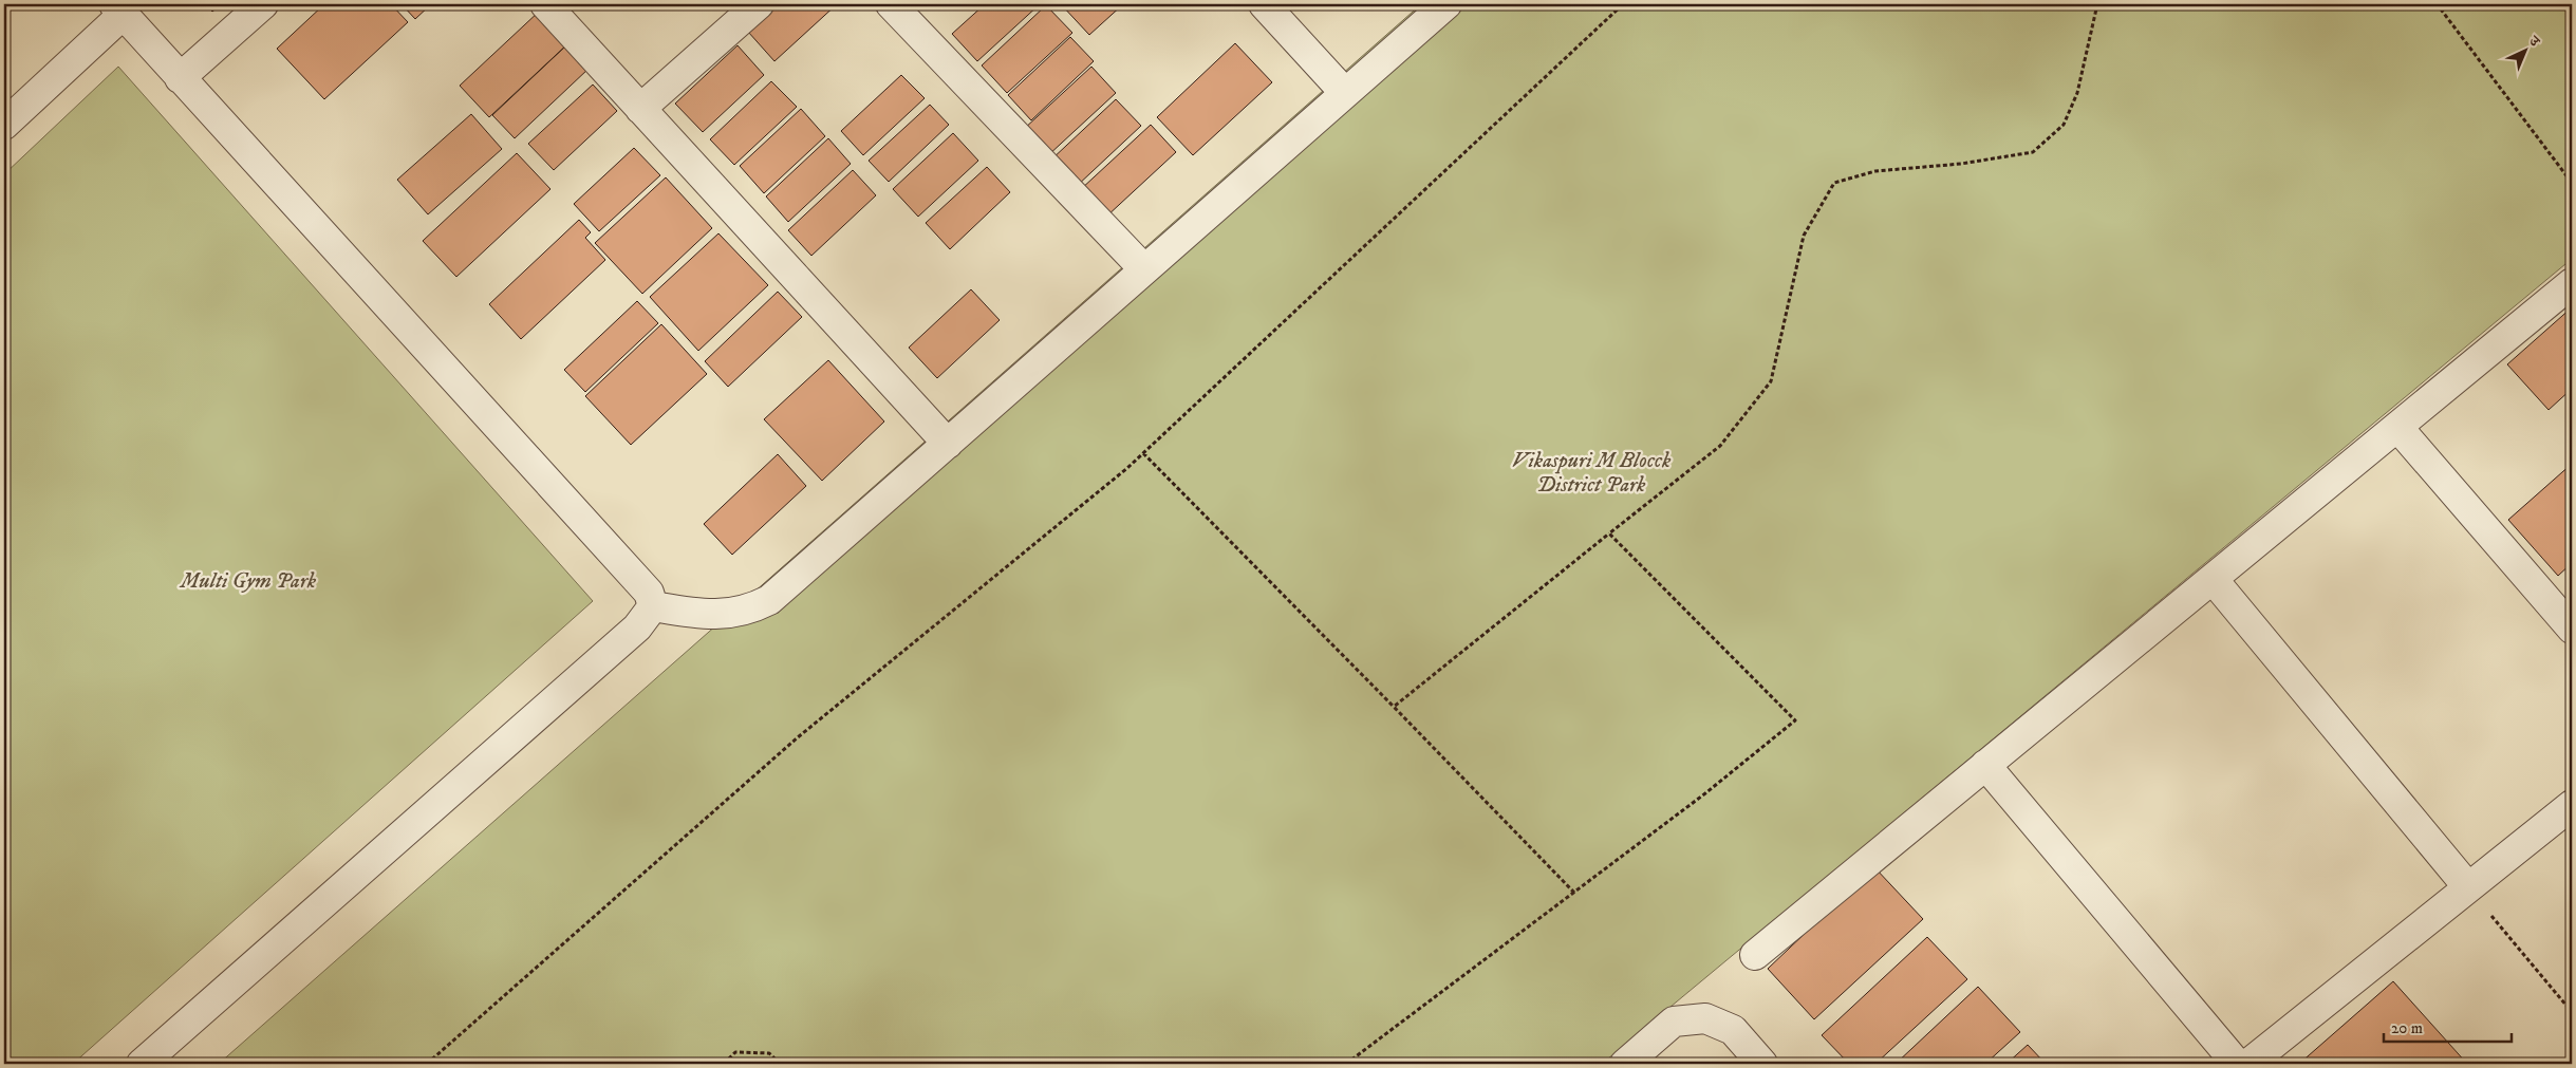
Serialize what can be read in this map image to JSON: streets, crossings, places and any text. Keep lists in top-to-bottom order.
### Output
{
  "parks": ["Vikaspuri M Blocck District Park", "Multi Gym Park"],
  "scale_bar": "20 m",
  "north": "top right"
}
